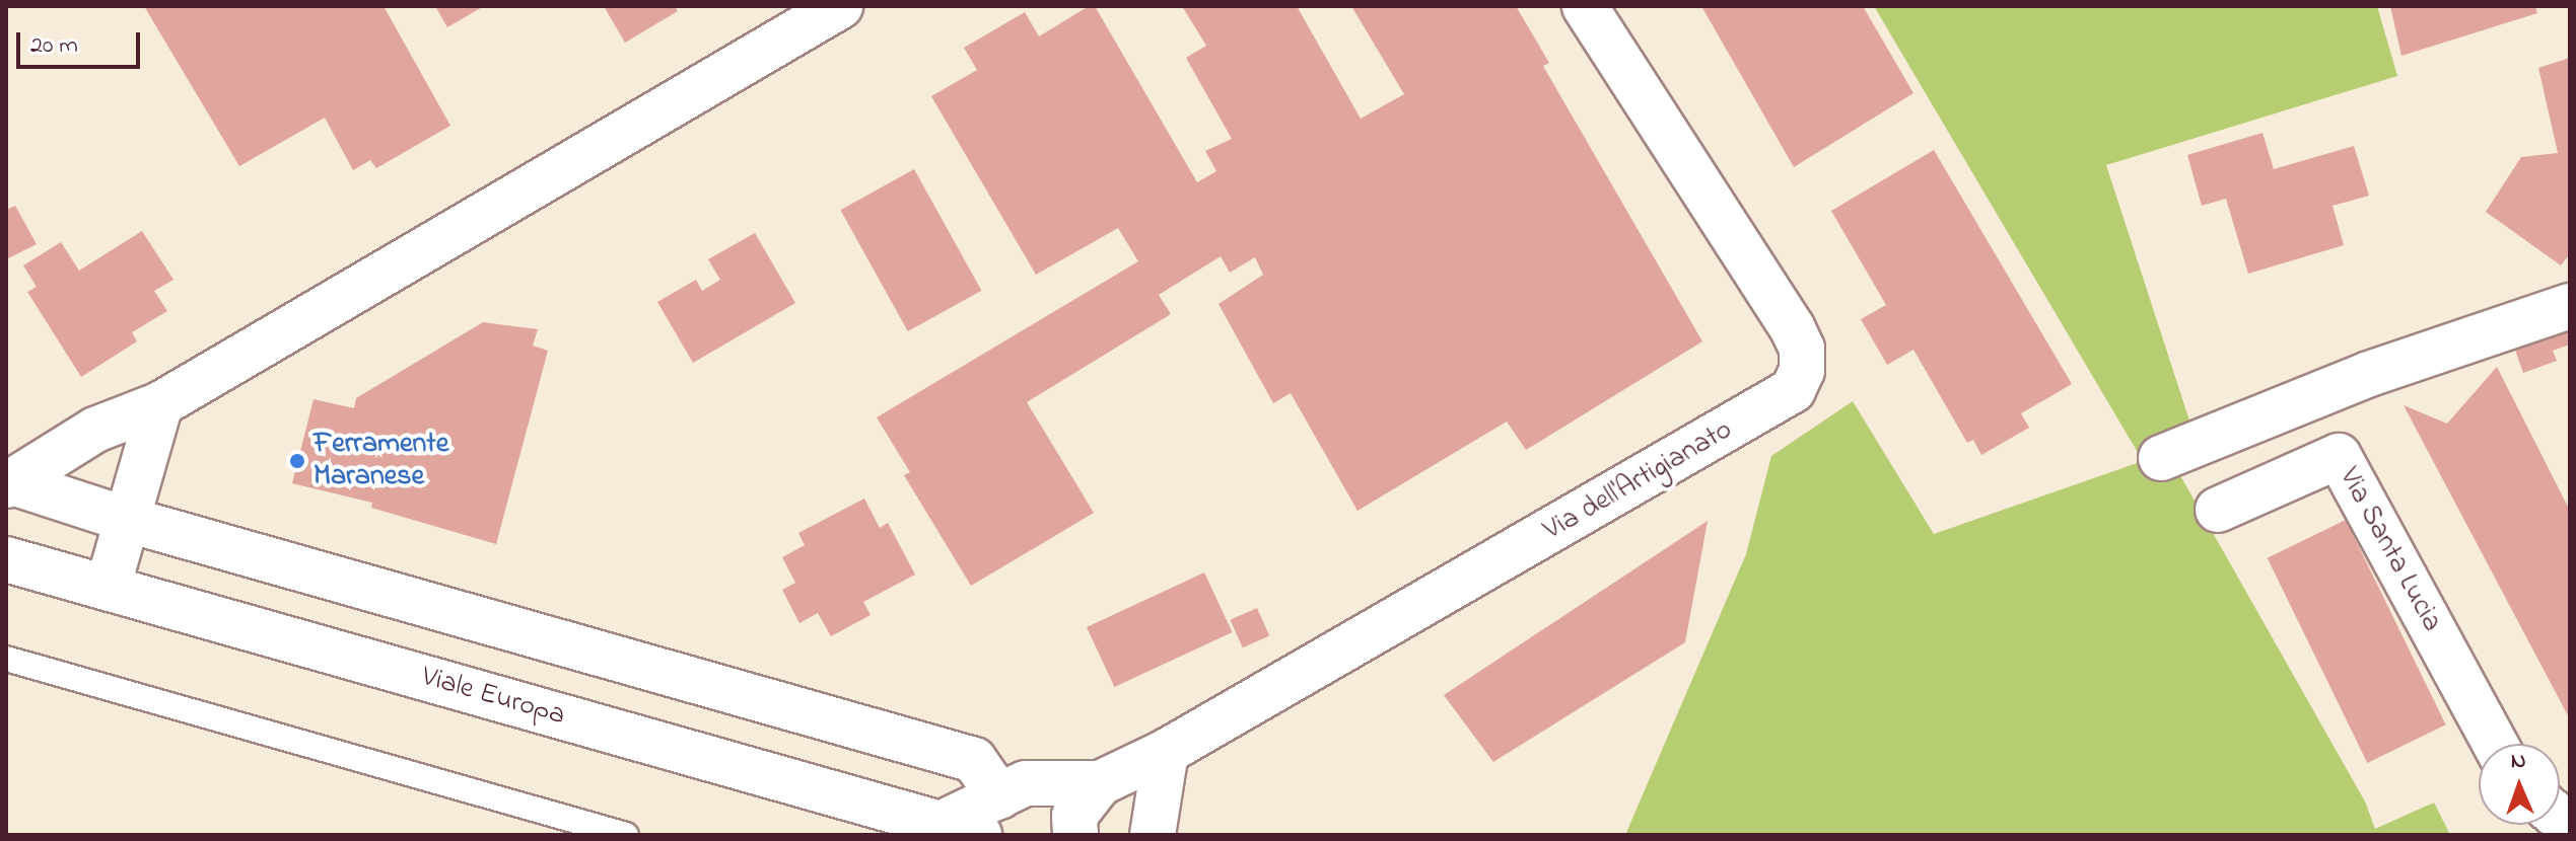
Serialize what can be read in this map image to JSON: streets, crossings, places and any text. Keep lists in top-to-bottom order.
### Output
{
  "streets": {
    "street": ["Via dell'Artigianato", "Via Santa Lucia", "Viale Europa"]
  },
  "places": ["Ferramente Maranese"],
  "scale_bar": "20 m",
  "north": "top"
}
